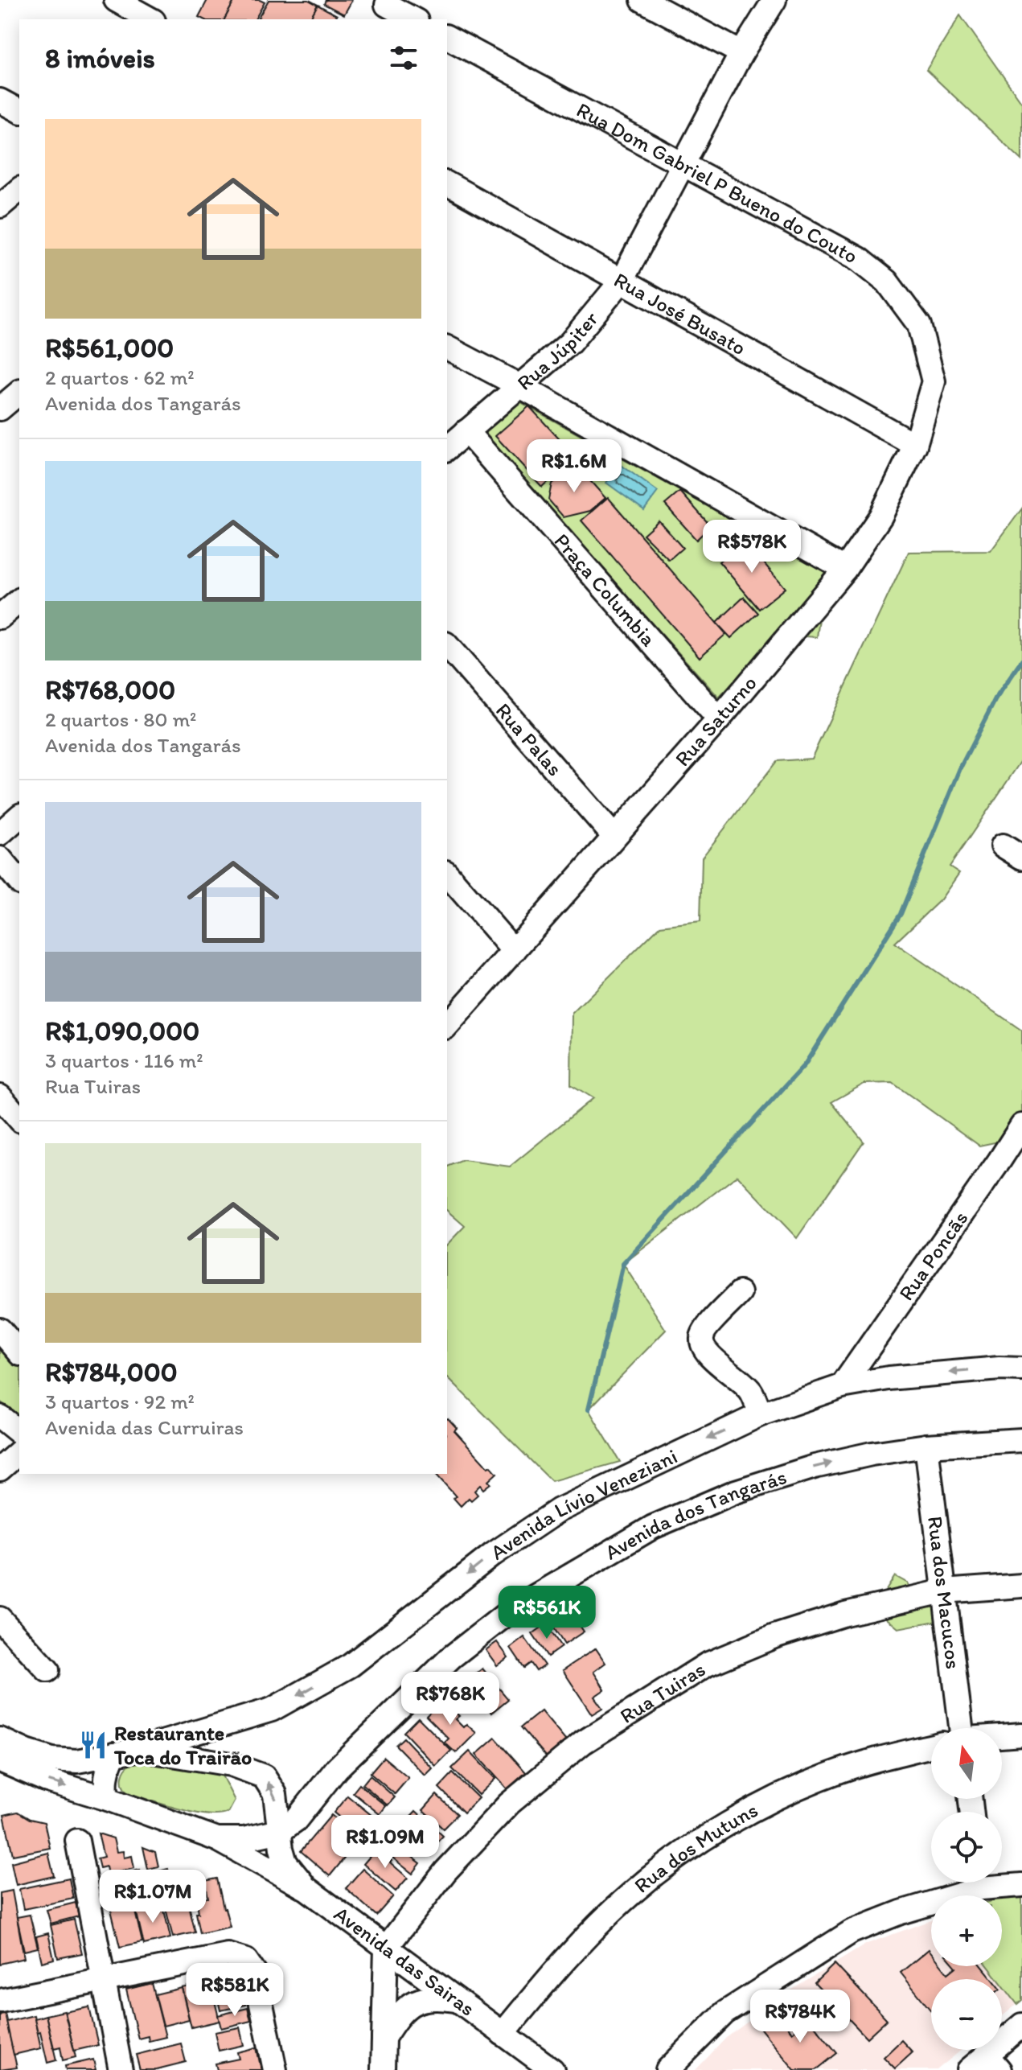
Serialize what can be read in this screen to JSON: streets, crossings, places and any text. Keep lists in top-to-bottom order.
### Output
{
  "streets": {
    "street": [
      "Rua Dom Gabriel P Bueno do Couto",
      "Rua José Busato",
      "Rua Júpiter",
      "Praça Columbia",
      "Rua Saturno",
      "Rua Palas",
      "Rua Poncãs",
      "Avenida Lívio Veneziani",
      "Avenida dos Tangarás",
      "Rua dos Macucos",
      "Rua Tuiras",
      "Rua dos Mutuns",
      "Avenida das Sairas"
    ]
  },
  "crossings": [
    ["Rua Dom Gabriel P Bueno do Couto", "Rua Júpiter"],
    ["Rua Dom Gabriel P Bueno do Couto", "Rua Saturno"],
    ["Rua José Busato", "Rua Júpiter"],
    ["Rua José Busato", "Rua Saturno"],
    ["Rua Júpiter", "Praça Columbia"],
    ["Praça Columbia", "Rua Saturno"],
    ["Rua Saturno", "Rua Palas"],
    ["Rua Poncãs", "Avenida Lívio Veneziani"],
    ["Avenida dos Tangarás", "Rua dos Macucos"],
    ["Avenida dos Tangarás", "Avenida das Sairas"],
    ["Rua dos Macucos", "Rua Tuiras"],
    ["Rua Tuiras", "Avenida das Sairas"],
    ["Rua dos Mutuns", "Avenida das Sairas"]
  ],
  "one_way": ["Avenida Lívio Veneziani", "Avenida dos Tangarás"],
  "places": {
    "restaurant": ["Restaurante Toca do Trairão"]
  },
  "north": "top",
  "page": {
    "heading": "8 imóveis",
    "list": [
      {
        "name": "R$561,000",
        "note": "2 quartos · 62 m² · Avenida dos Tangarás"
      },
      {
        "name": "R$768,000",
        "note": "2 quartos · 80 m² · Avenida dos Tangarás"
      },
      {
        "name": "R$1,090,000",
        "note": "3 quartos · 116 m² · Rua Tuiras"
      },
      {
        "name": "R$784,000",
        "note": "3 quartos · 92 m² · Avenida das Curruiras"
      }
    ],
    "price": [
      "R$1.6M",
      "R$578K",
      "R$561K",
      "R$768K",
      "R$1.09M",
      "R$1.07M",
      "R$581K",
      "R$784K"
    ],
    "map_buttons": ["+", "−"]
  }
}
